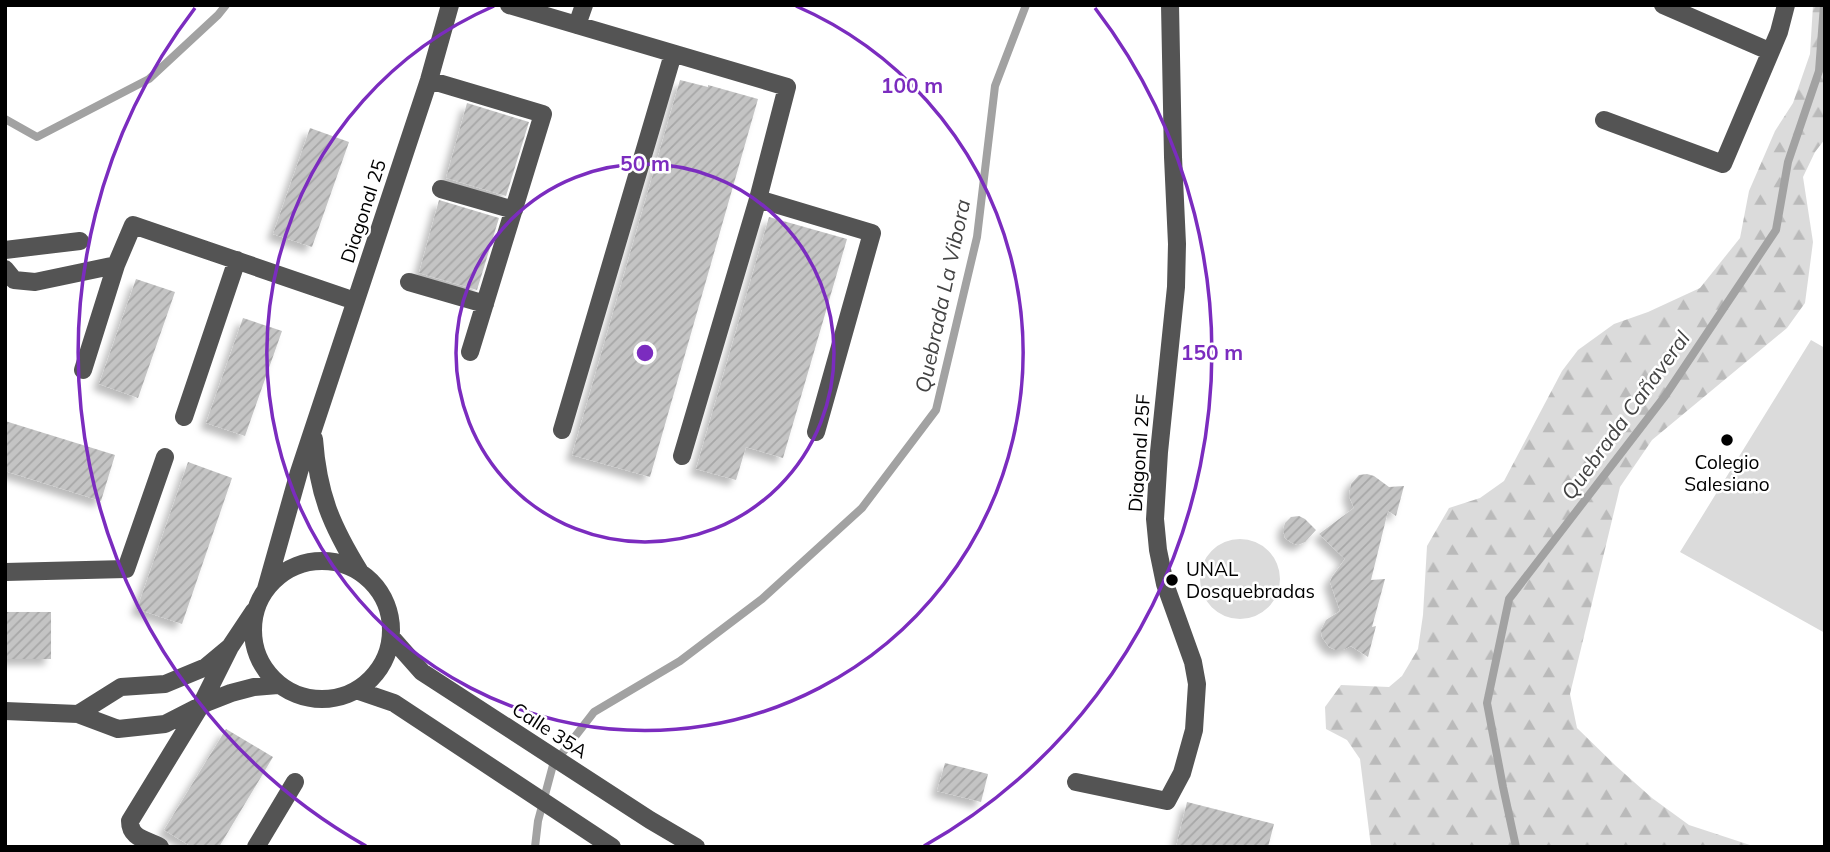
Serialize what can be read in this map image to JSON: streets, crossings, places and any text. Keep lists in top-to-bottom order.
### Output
{
  "streets": {
    "street": ["Diagonal 25", "Diagonal 25F", "Calle 35A"]
  },
  "crossings": [
    ["Diagonal 25", "Calle 35A"]
  ],
  "water": ["Quebrada La Vibora", "Quebrada Cañaveral"],
  "places": ["Colegio Salesiano", "UNAL Dosquebradas"],
  "rings": ["100 m", "50 m", "150 m"]
}
